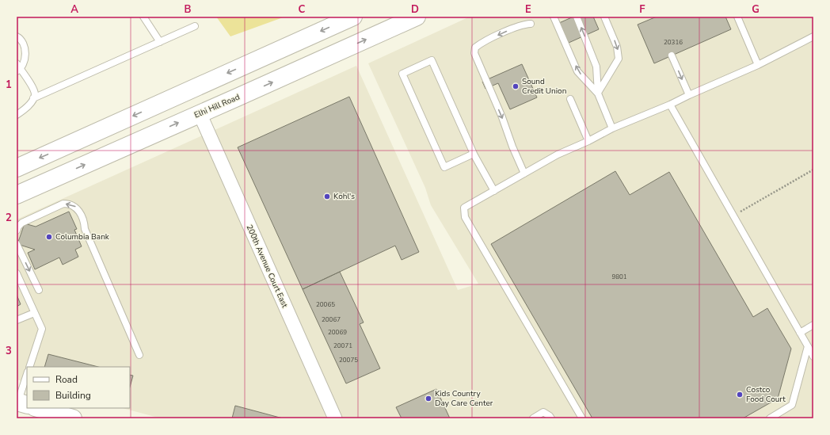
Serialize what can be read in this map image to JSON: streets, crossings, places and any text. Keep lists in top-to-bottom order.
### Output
{
  "streets": {
    "main road": ["Elhi Hill Road"],
    "street": ["200th Avenue Court East"]
  },
  "crossings": [
    ["Elhi Hill Road", "200th Avenue Court East"]
  ],
  "places": [
    "Sound Credit Union",
    "Kohl's",
    "Columbia Bank",
    "Costco Food Court",
    "Kids Country Day Care Center"
  ],
  "house_numbers": [
    "20316",
    "9801",
    "20065",
    "20067",
    "20069",
    "20071",
    "20075"
  ],
  "legend": ["Road", "Building"],
  "grid": {
    "columns": [
      "A",
      "B",
      "C",
      "D",
      "E",
      "F",
      "G"
    ],
    "rows": ["1", "2", "3"]
  }
}
